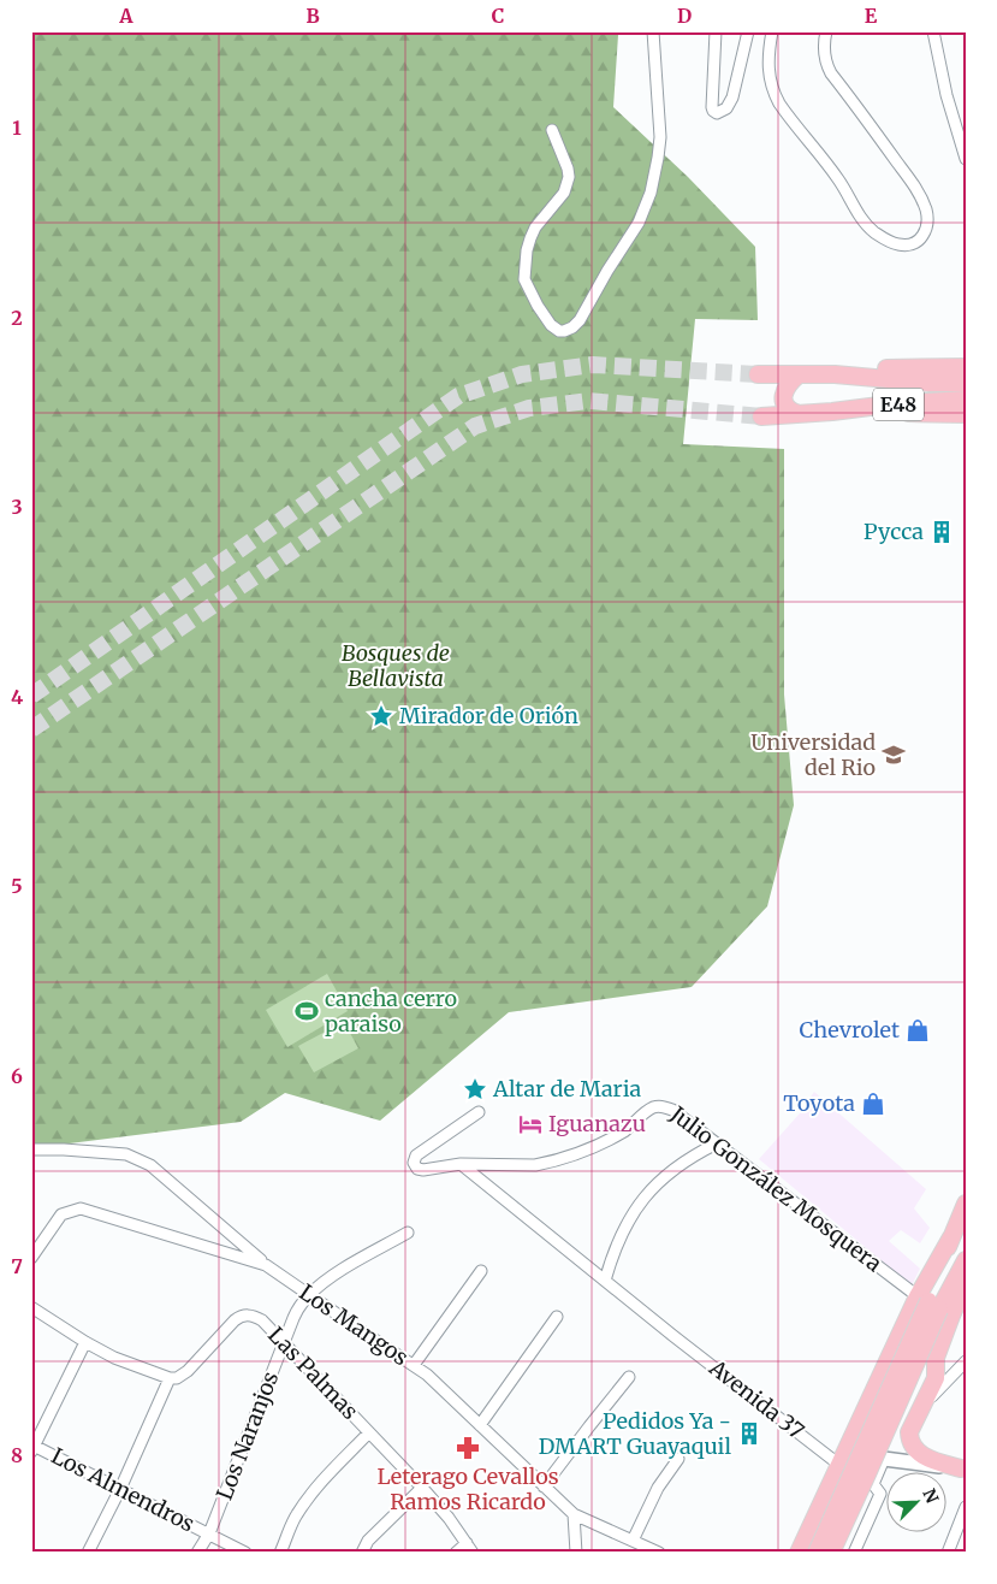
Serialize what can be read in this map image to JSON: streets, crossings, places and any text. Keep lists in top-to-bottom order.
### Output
{
  "streets": {
    "main road": ["E48"],
    "street": [
      "Julio González Mosquera",
      "Los Mangos",
      "Las Palmas",
      "Avenida 37",
      "Los Naranjos",
      "Los Almendros"
    ]
  },
  "crossings": [
    ["Julio González Mosquera", "Avenida 37"],
    ["Los Mangos", "Los Naranjos"],
    ["Las Palmas", "Los Naranjos"],
    ["Los Naranjos", "Los Almendros"]
  ],
  "parks": ["Bosques de Bellavista"],
  "places": {
    "building": ["Pycca", "Pedidos Ya - DMART Guayaquil"],
    "place": ["Mirador de Orión", "Altar de Maria"],
    "school or university": ["Universidad del Rio"],
    "sports": ["cancha cerro paraiso"],
    "shop": ["Chevrolet", "Toyota"],
    "hotel": ["Iguanazu"],
    "pharmacy": ["Leterago Cevallos Ramos Ricardo"]
  },
  "north": "top right",
  "grid": {
    "columns": [
      "A",
      "B",
      "C",
      "D",
      "E"
    ],
    "rows": [
      "1",
      "2",
      "3",
      "4",
      "5",
      "6",
      "7",
      "8"
    ]
  }
}
